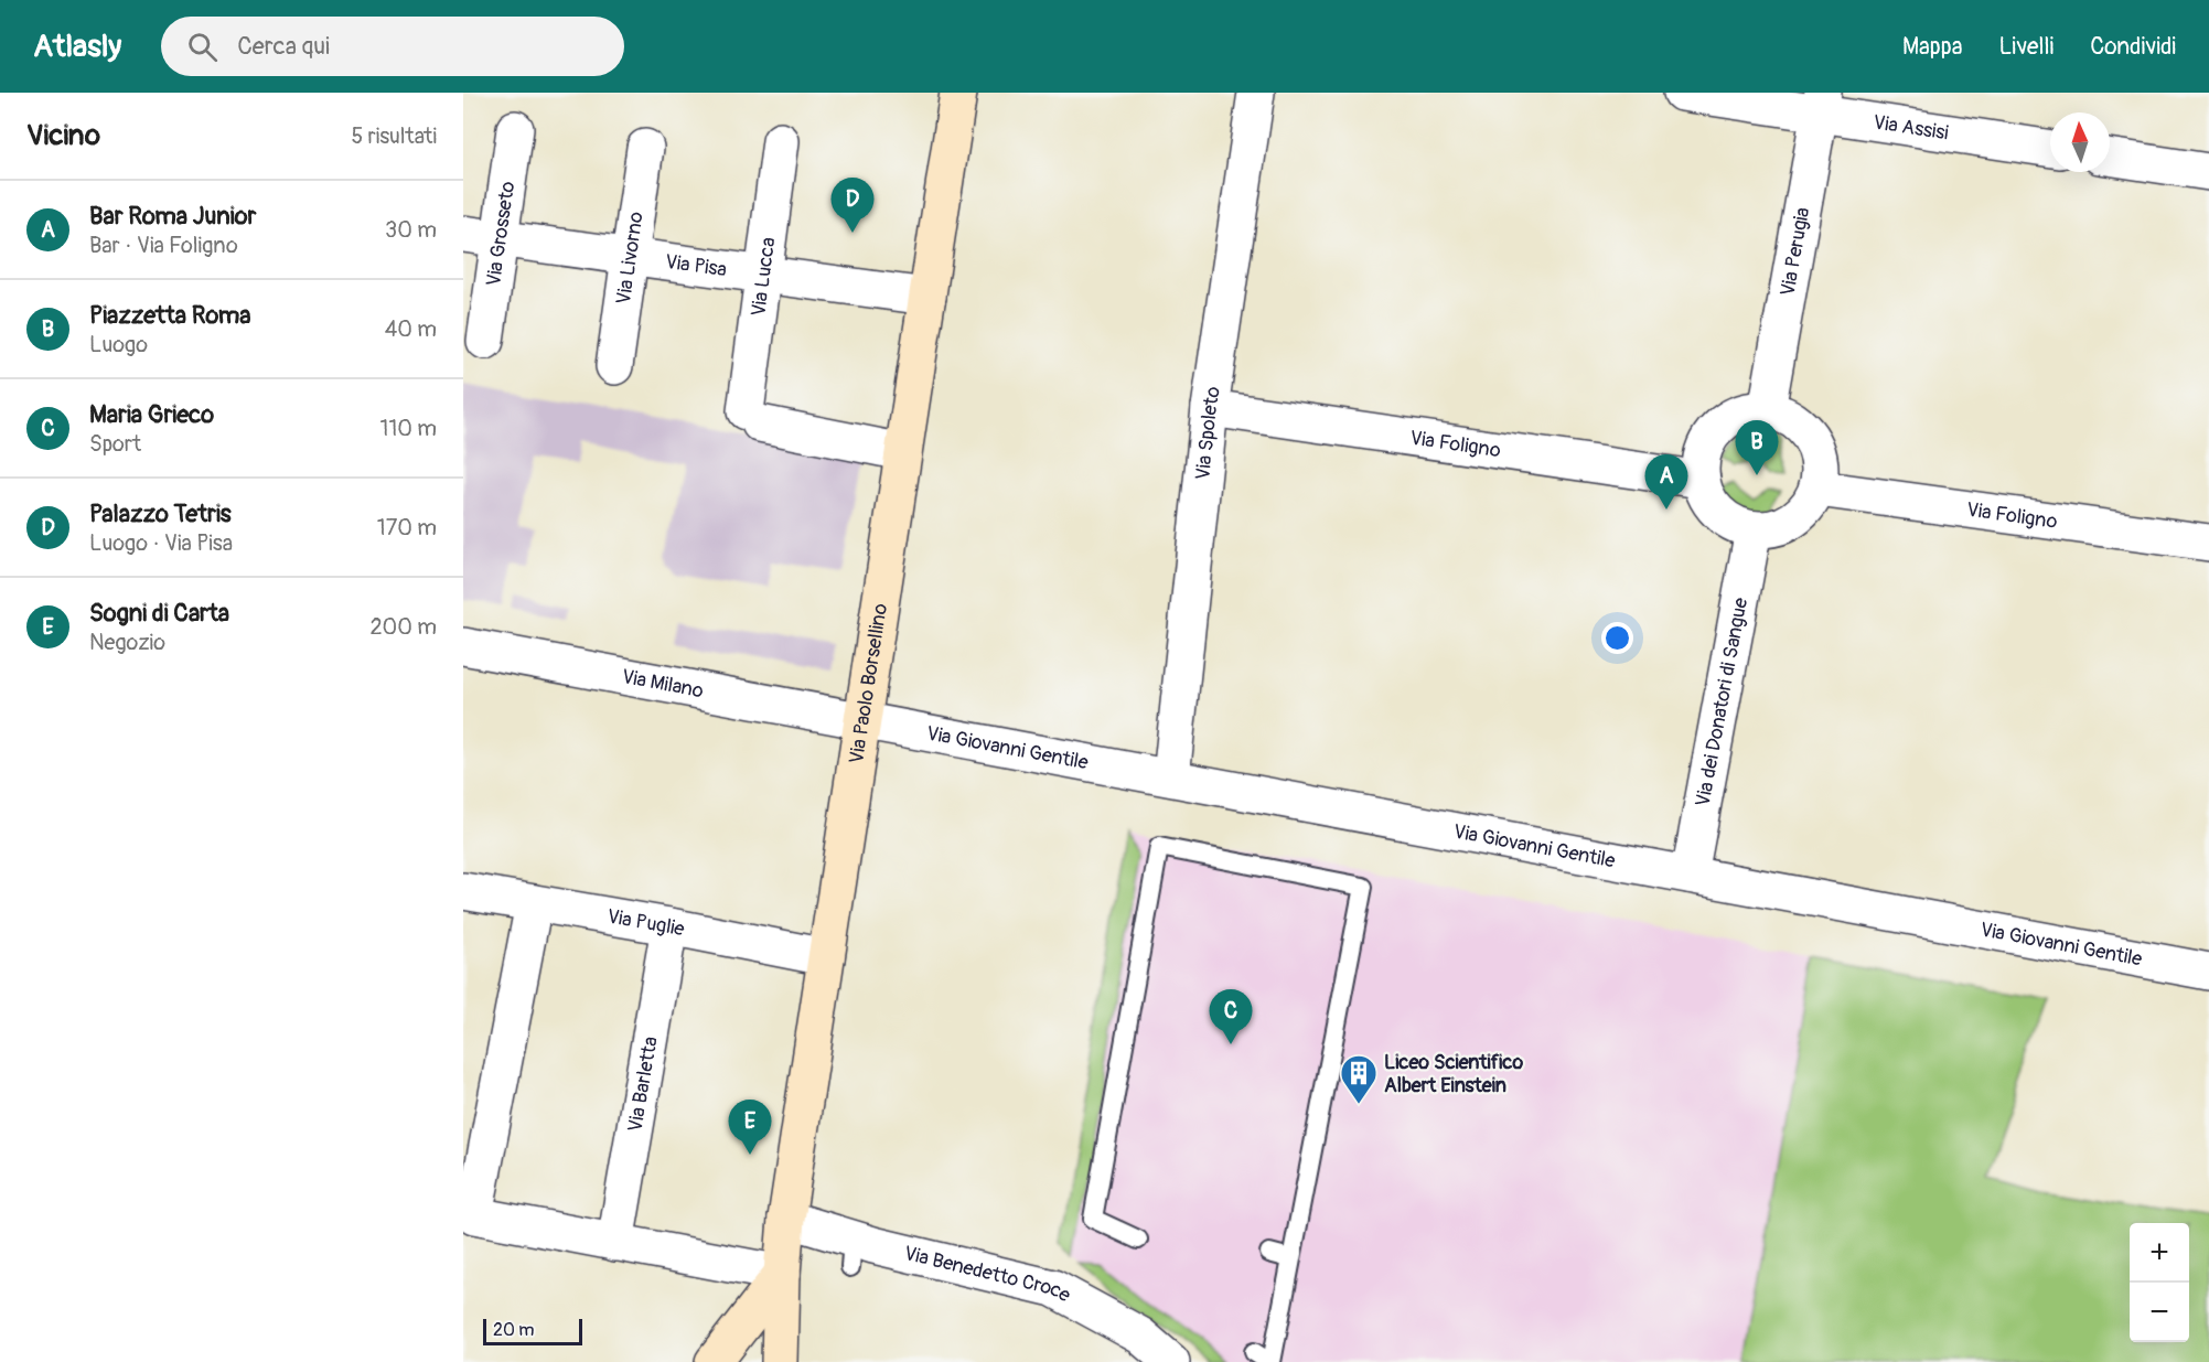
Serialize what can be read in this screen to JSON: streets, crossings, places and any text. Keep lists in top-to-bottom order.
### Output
{
  "streets": {
    "main road": ["Via Paolo Borsellino"],
    "street": [
      "Via Assisi",
      "Via Grosseto",
      "Via Perugia",
      "Via Livorno",
      "Via Pisa",
      "Via Lucca",
      "Via Spoleto",
      "Via Foligno",
      "Via Milano",
      "Via dei Donatori di Sangue",
      "Via Giovanni Gentile",
      "Via Puglie",
      "Via Barletta",
      "Via Benedetto Croce"
    ]
  },
  "crossings": [
    ["Via Assisi", "Via Perugia"],
    ["Via Grosseto", "Via Pisa"],
    ["Via Perugia", "Via Foligno"],
    ["Via Perugia", "Via dei Donatori di Sangue"],
    ["Via Livorno", "Via Pisa"],
    ["Via Pisa", "Via Lucca"],
    ["Via Pisa", "Via Paolo Borsellino"],
    ["Via Lucca", "Via Paolo Borsellino"],
    ["Via Spoleto", "Via Foligno"],
    ["Via Spoleto", "Via Giovanni Gentile"],
    ["Via Foligno", "Via dei Donatori di Sangue"],
    ["Via Milano", "Via Paolo Borsellino"],
    ["Via Milano", "Via Giovanni Gentile"],
    ["Via Paolo Borsellino", "Via Giovanni Gentile"],
    ["Via Paolo Borsellino", "Via Puglie"],
    ["Via Paolo Borsellino", "Via Benedetto Croce"],
    ["Via dei Donatori di Sangue", "Via Giovanni Gentile"],
    ["Via Puglie", "Via Barletta"]
  ],
  "places": {
    "building": ["Liceo Scientifico Albert Einstein"]
  },
  "scale_bar": "20 m",
  "north": "top",
  "page": {
    "header": "Atlasly",
    "search": "Cerca qui",
    "nav": ["Mappa", "Livelli", "Condividi"],
    "heading": ["Vicino", "5 risultati"],
    "pins": [
      "D",
      "B",
      "A",
      "C",
      "E"
    ],
    "list": [
      {
        "mark": "A",
        "name": "Bar Roma Junior",
        "note": "Bar · Via Foligno",
        "value": "30 m"
      },
      {
        "mark": "B",
        "name": "Piazzetta Roma",
        "note": "Luogo",
        "value": "40 m"
      },
      {
        "mark": "C",
        "name": "Maria Grieco",
        "note": "Sport",
        "value": "110 m"
      },
      {
        "mark": "D",
        "name": "Palazzo Tetris",
        "note": "Luogo · Via Pisa",
        "value": "170 m"
      },
      {
        "mark": "E",
        "name": "Sogni di Carta",
        "note": "Negozio",
        "value": "200 m"
      }
    ],
    "map_buttons": ["+", "−"],
    "scale": "20 m"
  }
}
